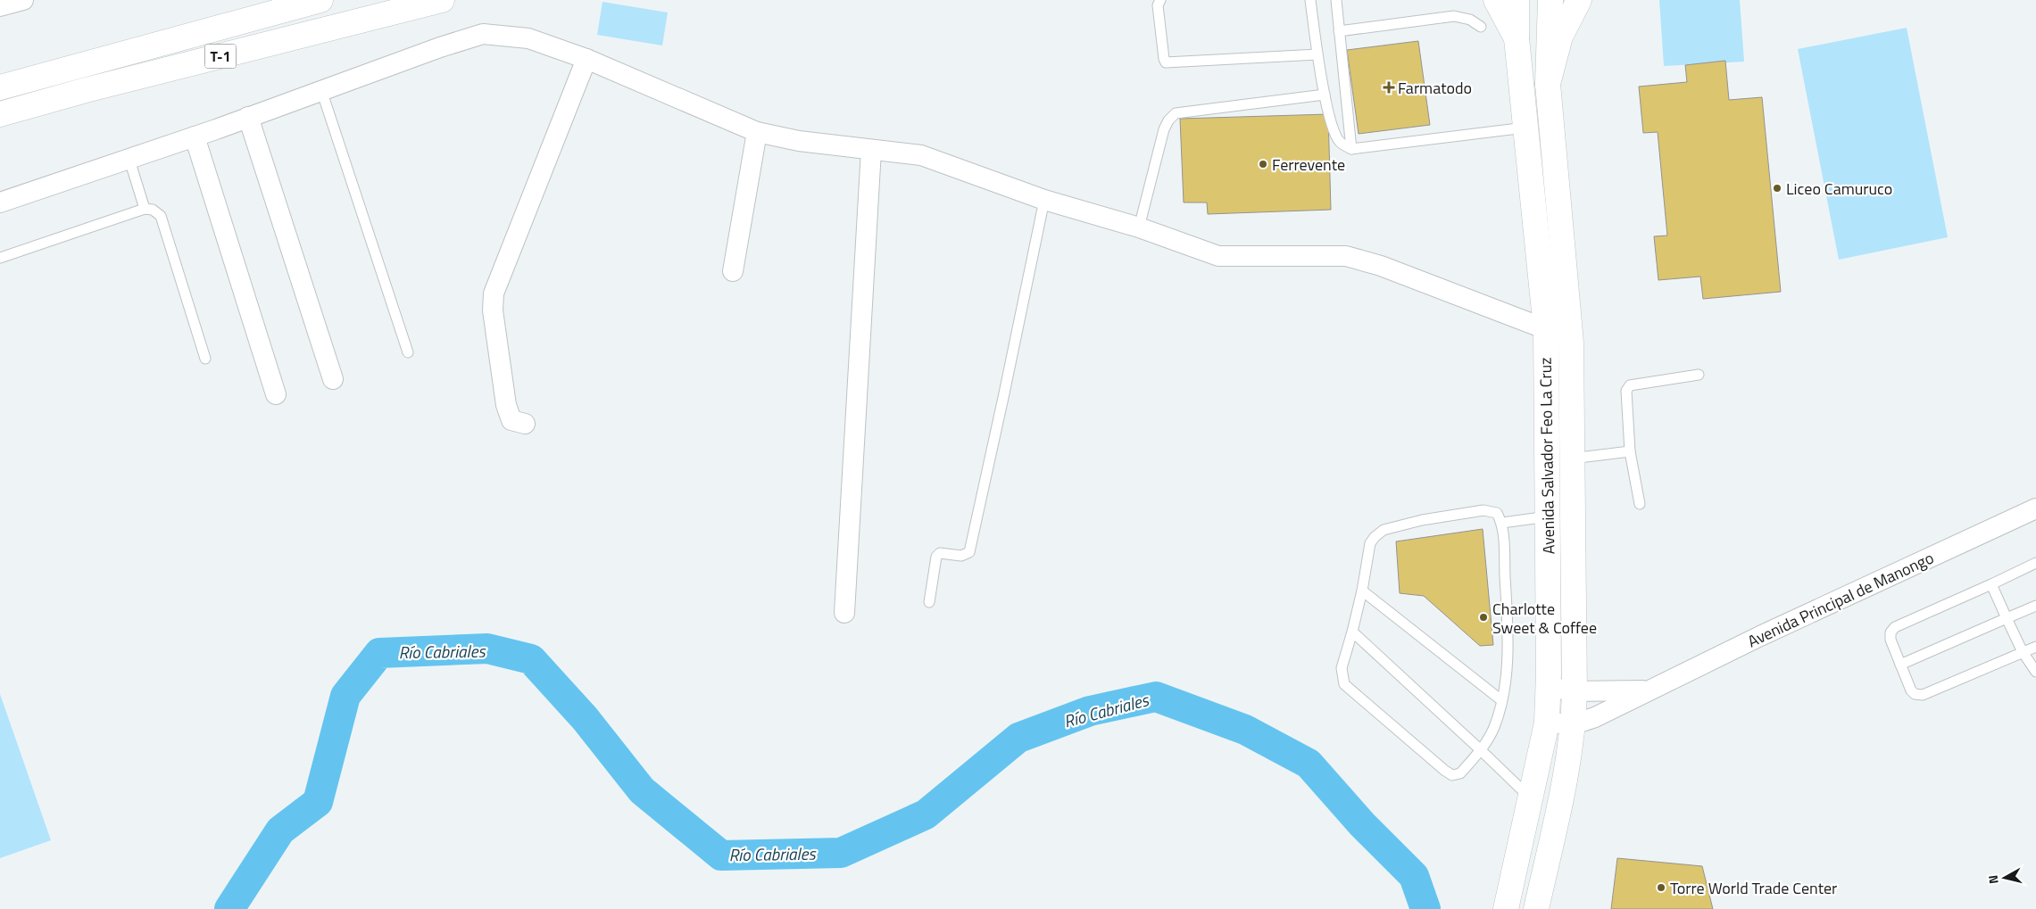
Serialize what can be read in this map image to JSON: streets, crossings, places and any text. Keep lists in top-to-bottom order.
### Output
{
  "streets": {
    "main road": ["T-1", "Avenida Salvador Feo La Cruz"],
    "street": ["Avenida Principal de Manongo"]
  },
  "crossings": [
    ["Avenida Salvador Feo La Cruz", "Avenida Principal de Manongo"]
  ],
  "water": ["Río Cabriales"],
  "places": {
    "health": ["Farmatodo"],
    "other": [
      "Ferrevente",
      "Liceo Camuruco",
      "Charlotte Sweet & Coffee",
      "Torre World Trade Center"
    ]
  },
  "north": "left"
}
